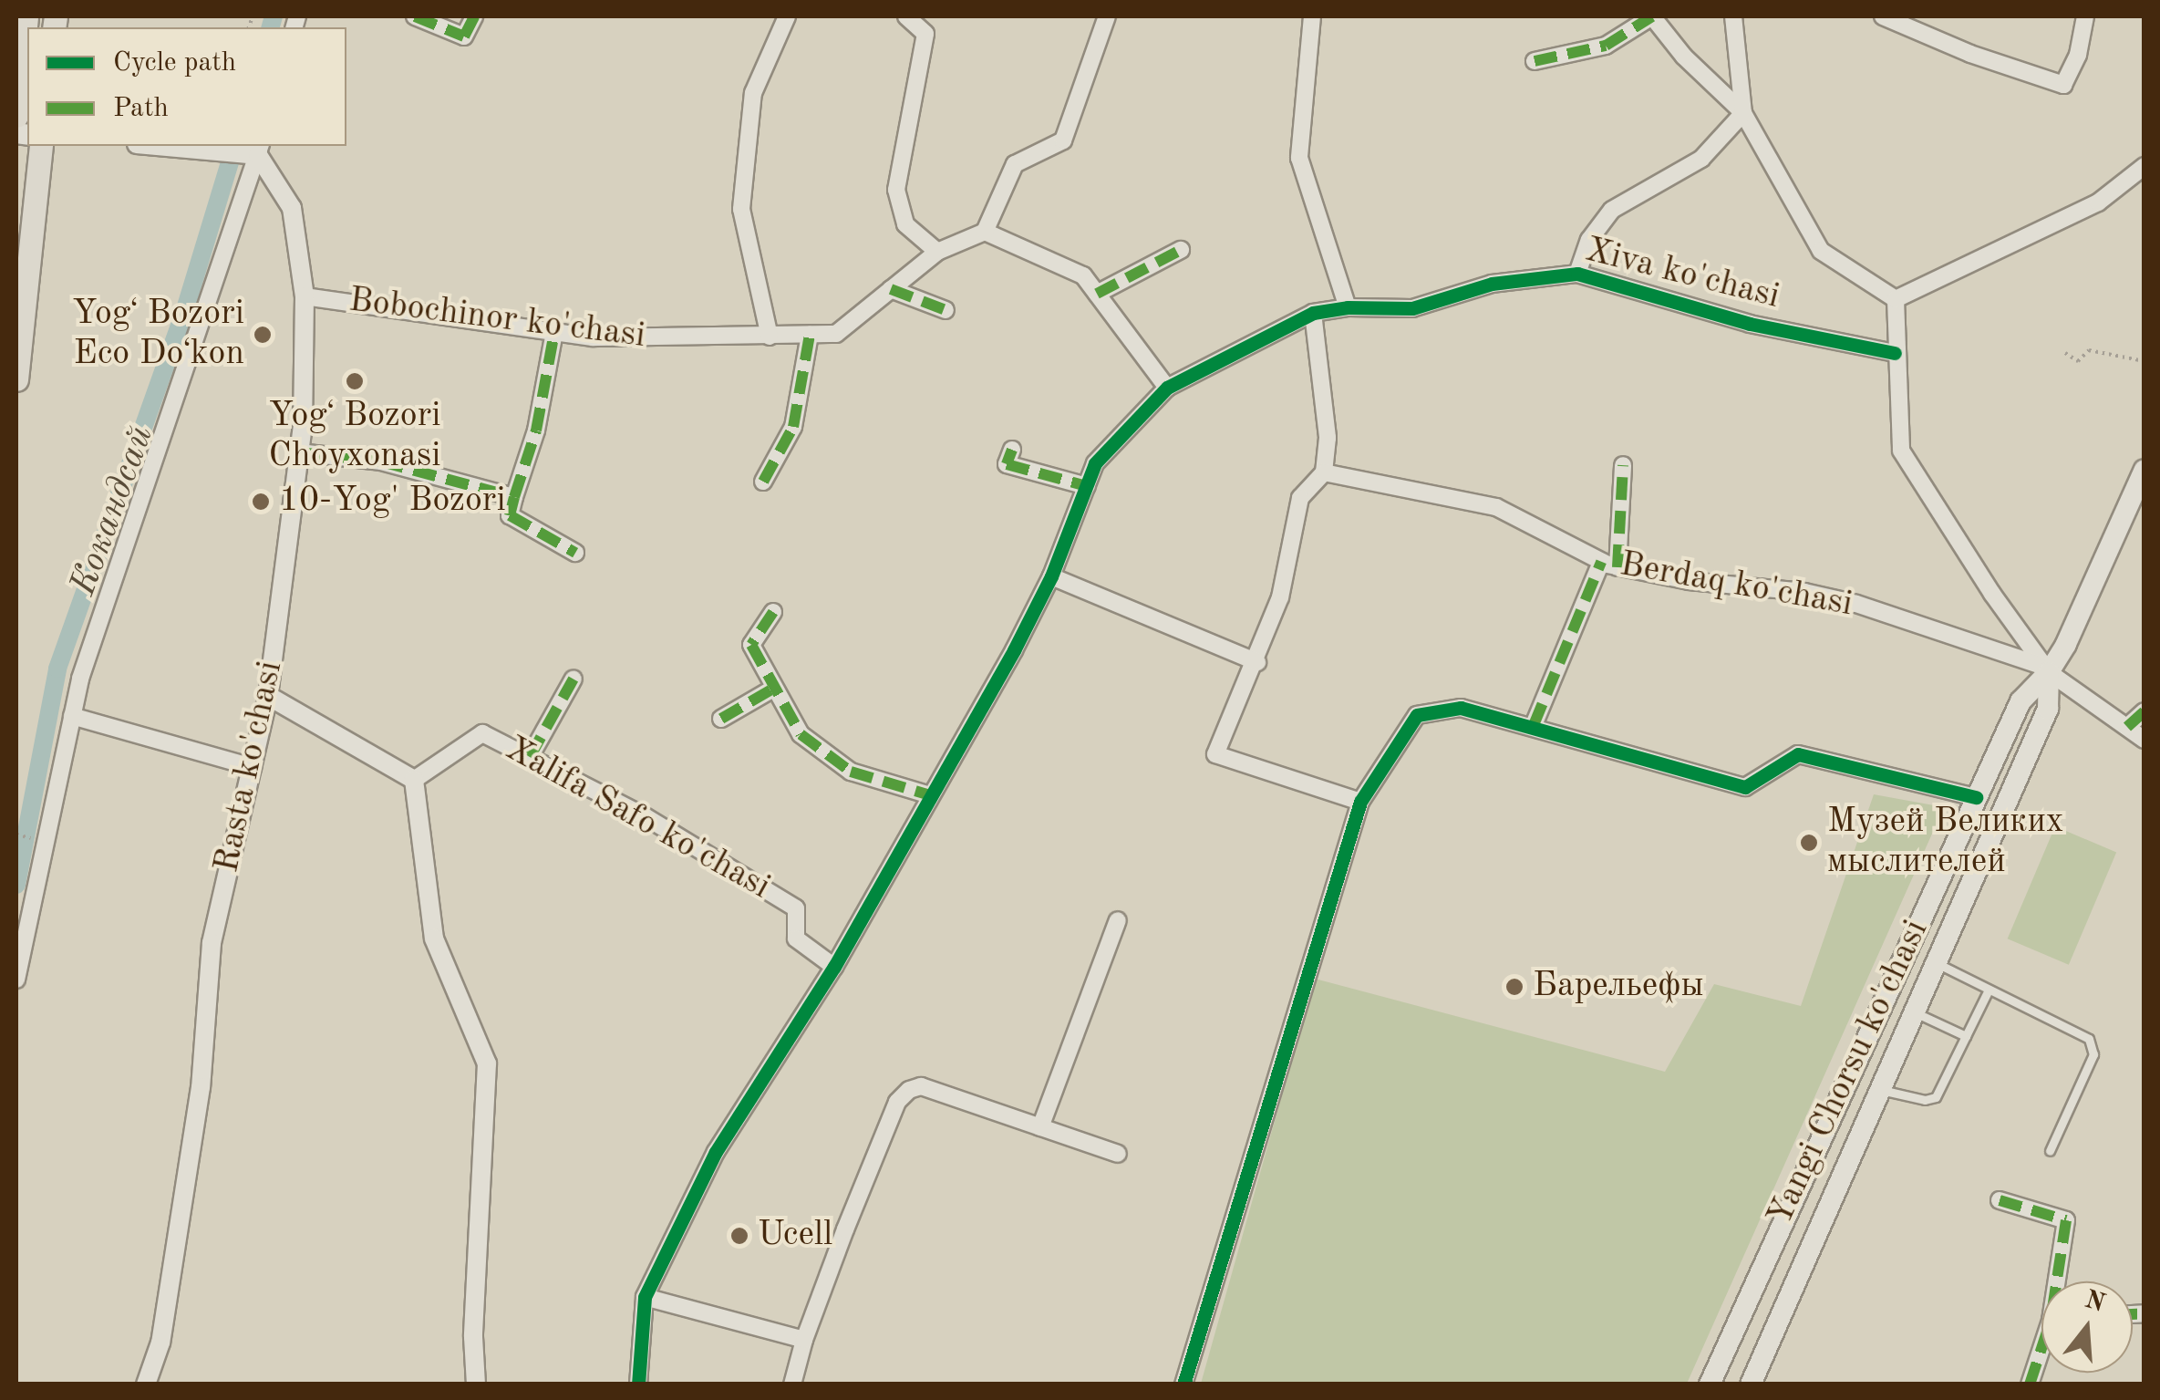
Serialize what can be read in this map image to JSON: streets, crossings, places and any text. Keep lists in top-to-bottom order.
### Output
{
  "streets": {
    "main road": ["Yangi Chorsu ko'chasi"],
    "street": [
      "Xiva ko'chasi",
      "Bobochinor ko'chasi",
      "Berdaq ko'chasi",
      "Rasta ko'chasi",
      "Xalifa Safo ko'chasi"
    ]
  },
  "crossings": [
    ["Xiva ko'chasi", "Xalifa Safo ko'chasi"],
    ["Bobochinor ko'chasi", "Rasta ko'chasi"],
    ["Berdaq ko'chasi", "Yangi Chorsu ko'chasi"]
  ],
  "water": ["Кокандсай"],
  "places": [
    "Yogʻ Bozori Eco Doʻkon",
    "Yogʻ Bozori Choyxonasi",
    "10-Yog' Bozori",
    "Музей Великих мыслителей",
    "Барельефы",
    "Ucell"
  ],
  "legend": ["Cycle path", "Path"],
  "north": "top"
}
